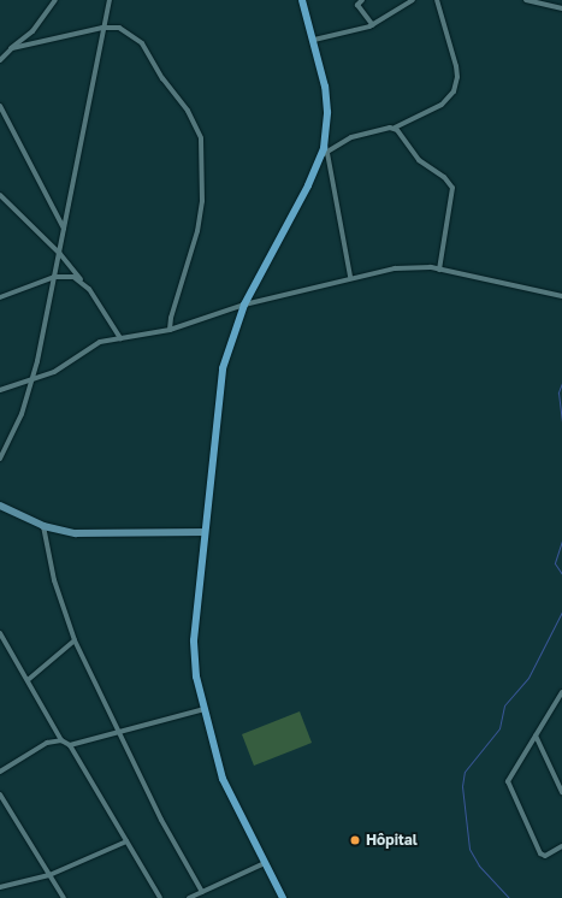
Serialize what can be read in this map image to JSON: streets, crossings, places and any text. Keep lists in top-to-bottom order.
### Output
{
  "places": ["Hôpital"]
}
